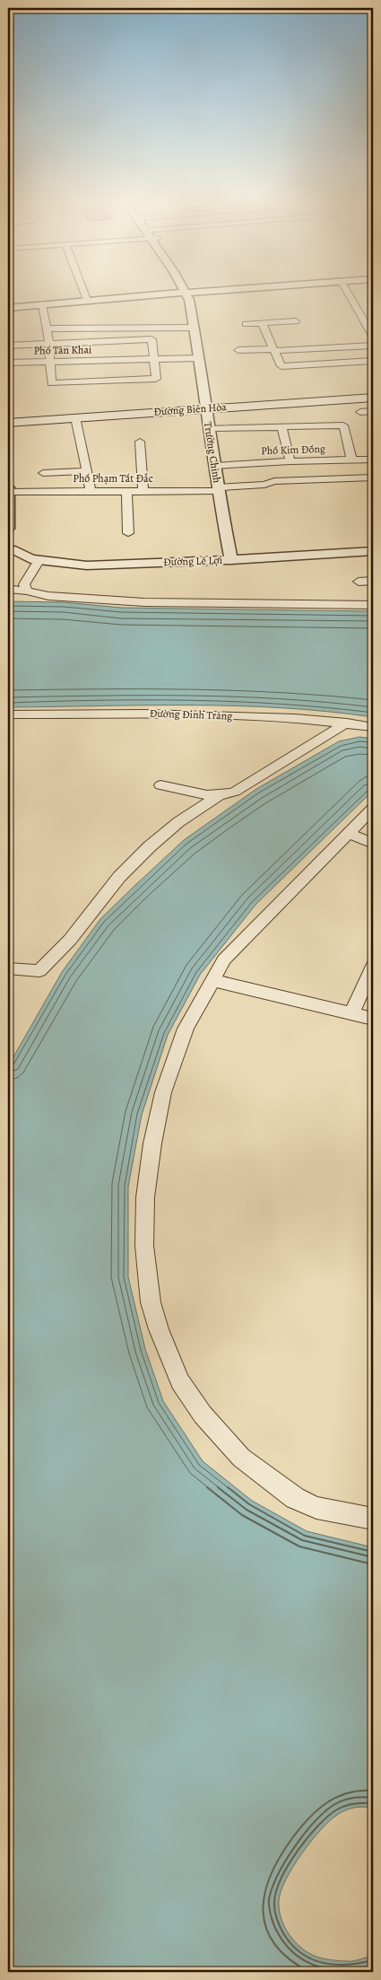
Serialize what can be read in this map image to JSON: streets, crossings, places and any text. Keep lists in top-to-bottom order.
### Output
{
  "streets": {
    "main road": ["Đường Biên Hòa"],
    "street": [
      "Phố Tân Khai",
      "Phố Kim Đồng",
      "Trường Chinh",
      "Phố Phạm Tất Đắc",
      "Đường Lê Lợi",
      "Đường Đinh Tráng"
    ]
  },
  "crossings": [
    ["Phố Tân Khai", "Trường Chinh"],
    ["Đường Biên Hòa", "Trường Chinh"],
    ["Phố Kim Đồng", "Trường Chinh"],
    ["Trường Chinh", "Phố Phạm Tất Đắc"],
    ["Trường Chinh", "Đường Lê Lợi"]
  ]
}
